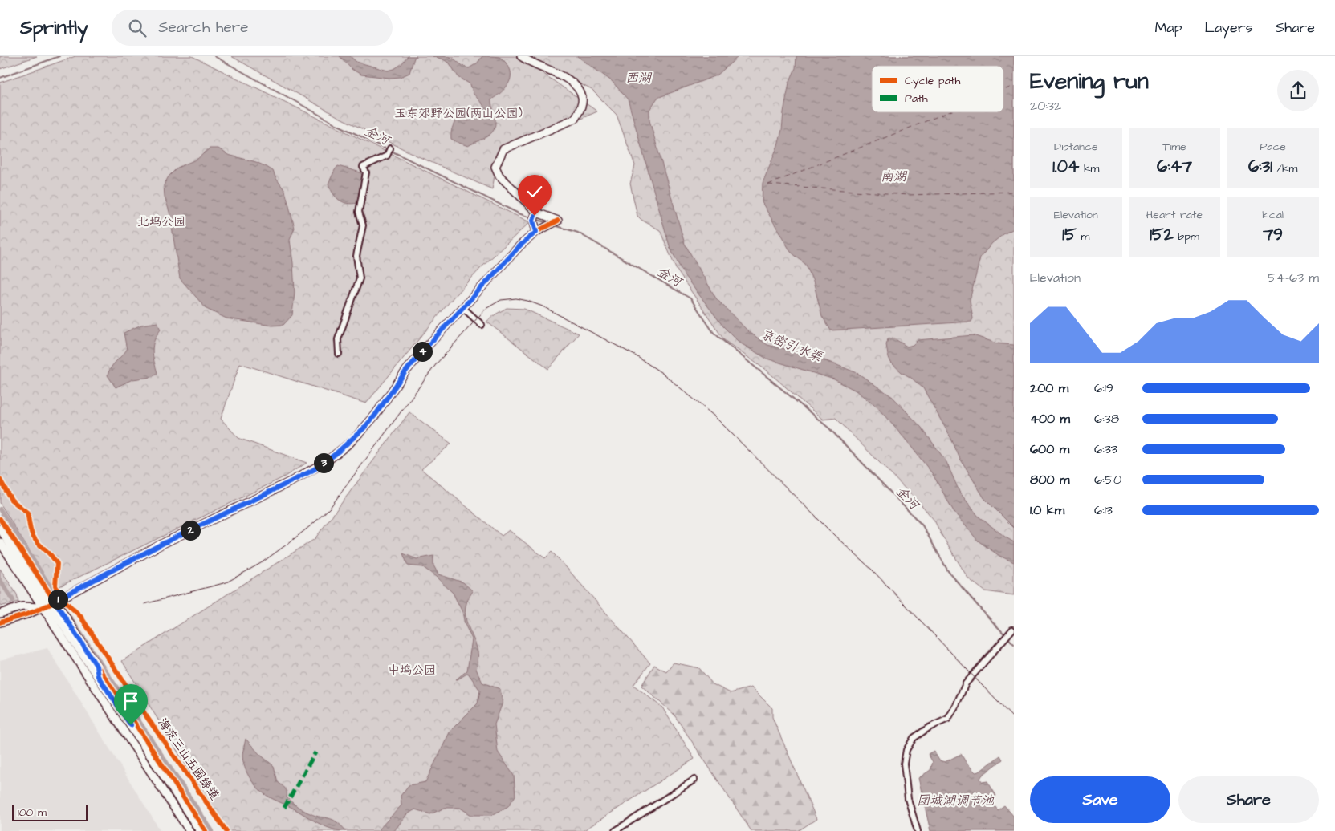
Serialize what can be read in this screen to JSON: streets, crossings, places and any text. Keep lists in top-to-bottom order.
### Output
{
  "streets": {
    "cycle path": ["海淀三山五园绿道"]
  },
  "water": [
    "西湖",
    "金河",
    "南湖",
    "京密引水渠",
    "团城湖调节池"
  ],
  "parks": ["玉东郊野公园(两山公园)", "北坞公园", "中坞公园"],
  "legend": ["Cycle path", "Path"],
  "scale_bar": "100 m",
  "page": {
    "header": "Sprintly",
    "search": "Search here",
    "nav": ["Map", "Layers", "Share"],
    "heading": ["Evening run", "20:32"],
    "stats": [
      ["Distance", "1.04 km"],
      ["Time", "6:47"],
      ["Pace", "6:31 /km"],
      ["Elevation", "15 m"],
      ["Heart rate", "152 bpm"],
      ["kcal", "79"]
    ],
    "chart": ["Elevation", "54–63 m"],
    "pins": [
      "4",
      "3",
      "2",
      "1"
    ],
    "list": [
      {
        "name": "200 m",
        "note": "6:19"
      },
      {
        "name": "400 m",
        "note": "6:38"
      },
      {
        "name": "600 m",
        "note": "6:33"
      },
      {
        "name": "800 m",
        "note": "6:50"
      },
      {
        "name": "1.0 km",
        "note": "6:13"
      }
    ],
    "buttons": ["Save", "Share"],
    "scale": "100 m"
  }
}
